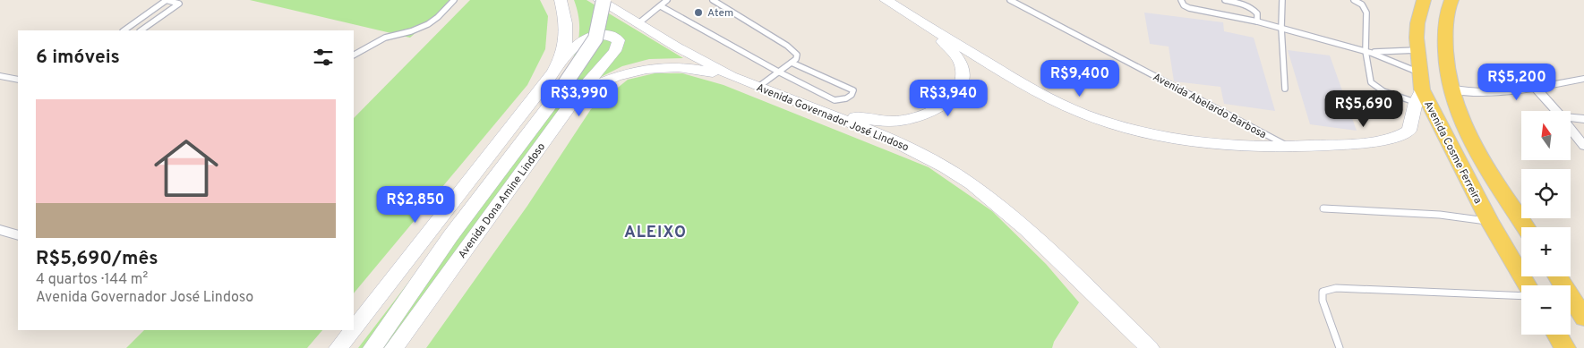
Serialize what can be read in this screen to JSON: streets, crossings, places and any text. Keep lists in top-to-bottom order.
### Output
{
  "streets": {
    "main road": ["Avenida Governador José Lindoso", "Avenida Cosme Ferreira", "Avenida Dona Amine Lindoso"],
    "lane": ["Avenida Abelardo Barbosa"]
  },
  "crossings": [
    ["Avenida Governador José Lindoso", "Avenida Dona Amine Lindoso"]
  ],
  "districts": ["ALEIXO"],
  "places": ["Atem"],
  "north": "top",
  "page": {
    "heading": "6 imóveis",
    "price": [
      "R$9,400",
      "R$5,200",
      "R$3,990",
      "R$3,940",
      "R$5,690",
      "R$2,850"
    ],
    "list": [
      {
        "name": "R$5,690/mês",
        "note": "4 quartos · 144 m² · Avenida Governador José Lindoso"
      }
    ],
    "map_buttons": ["+", "−"]
  }
}
